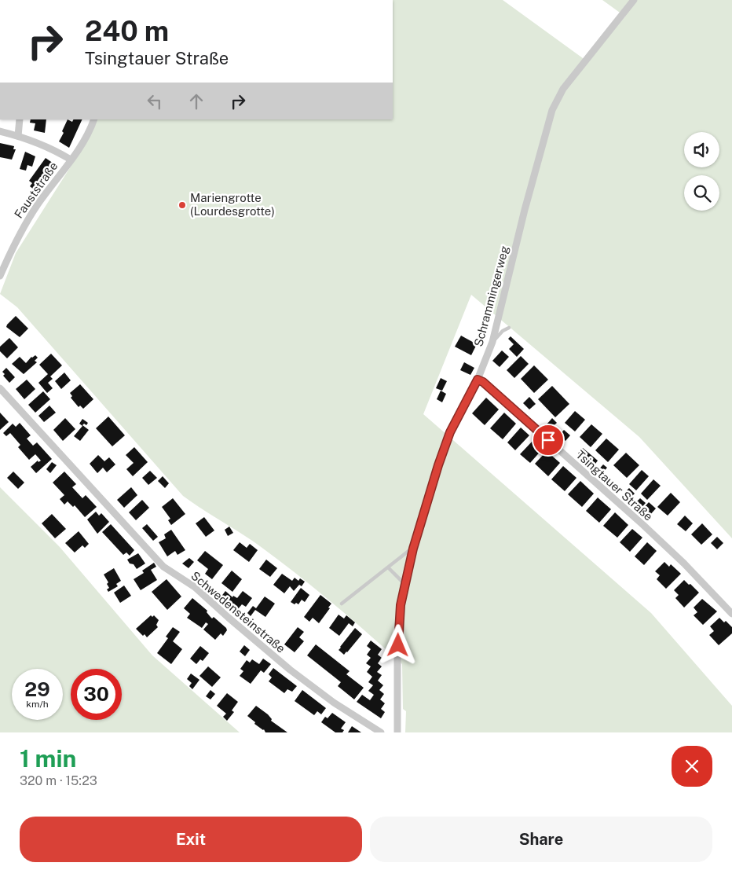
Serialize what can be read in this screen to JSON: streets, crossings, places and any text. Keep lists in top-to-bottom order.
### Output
{
  "streets": {
    "street": [
      "Fauststraße",
      "Schrammingerweg",
      "Tsingtauer Straße",
      "Schwedensteinstraße"
    ]
  },
  "crossings": [
    ["Schrammingerweg", "Tsingtauer Straße"]
  ],
  "places": ["Mariengrotte (Lourdesgrotte)"],
  "page": {
    "turn": ["240 m", "Tsingtauer Straße"],
    "speed": "29 km/h",
    "limit": "30",
    "heading": ["1 min", "320 m · 15:23"],
    "buttons": ["Exit", "Share"]
  }
}
